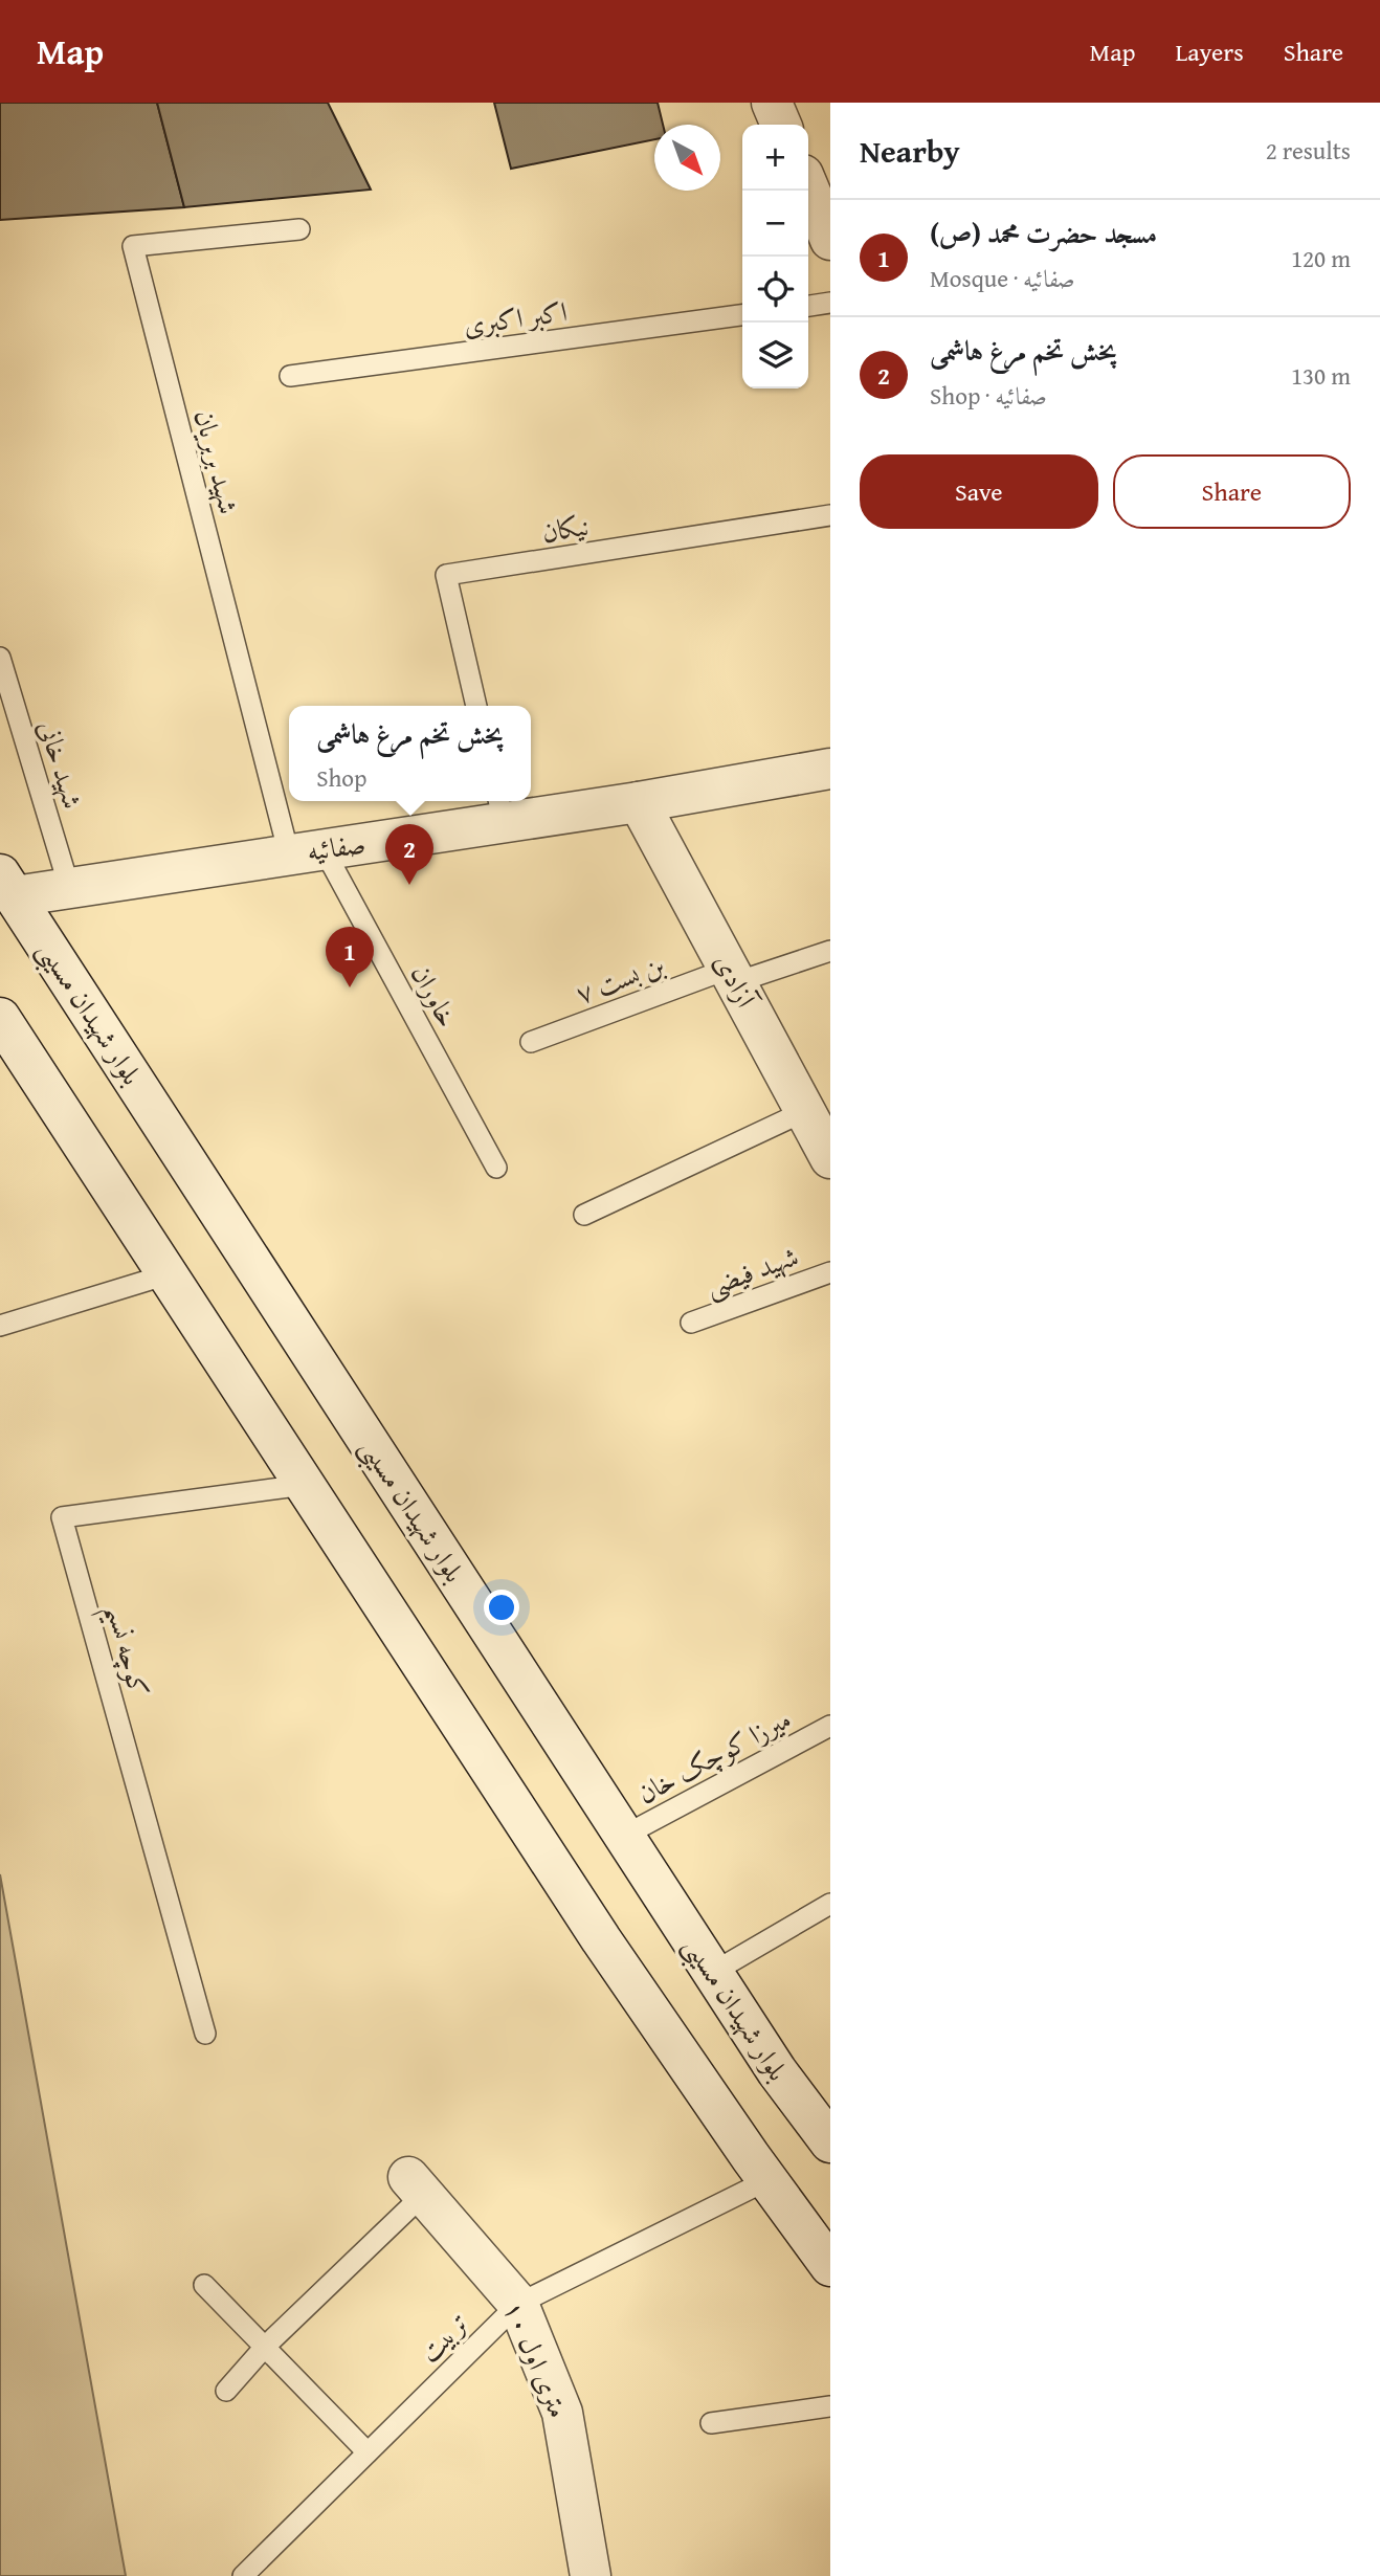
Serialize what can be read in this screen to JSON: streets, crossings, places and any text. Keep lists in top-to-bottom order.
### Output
{
  "streets": {
    "main road": [
      "صفائیه",
      "آزادی",
      "بلوار شهیدان مسیبی",
      "۱۰ متری اول"
    ],
    "lane": [
      "اکبر اکبری",
      "شهید بربریان",
      "نیکان",
      "شهید خانی",
      "بن بست ۷",
      "خاوران",
      "شهید فیضی",
      "کوچه نسیم",
      "میرزا کوچک خان",
      "تربیت"
    ]
  },
  "crossings": [
    ["شهید بربریان", "صفائیه"],
    ["شهید بربریان", "خاوران"],
    ["شهید خانی", "صفائیه"],
    ["صفائیه", "آزادی"],
    ["صفائیه", "خاوران"],
    ["صفائیه", "بلوار شهیدان مسیبی"],
    ["بن بست ۷", "آزادی"],
    ["بلوار شهیدان مسیبی", "میرزا کوچک خان"],
    ["تربیت", "۱۰ متری اول"]
  ],
  "north": "bottom right",
  "page": {
    "header": "Map",
    "nav": ["Map", "Layers", "Share"],
    "heading": ["Nearby", "2 results"],
    "map_buttons": ["+", "−"],
    "list": [
      {
        "mark": "1",
        "name": "مسجد حضرت محمد (ص)",
        "note": "Mosque · صفائیه",
        "value": "120 m"
      },
      {
        "mark": "2",
        "name": "پخش تخم مرغ هاشمی",
        "note": "Shop · صفائیه",
        "value": "130 m"
      }
    ],
    "buttons": ["Save", "Share"],
    "popup": ["پخش تخم مرغ هاشمی", "Shop"],
    "pins": ["2", "1"]
  }
}
